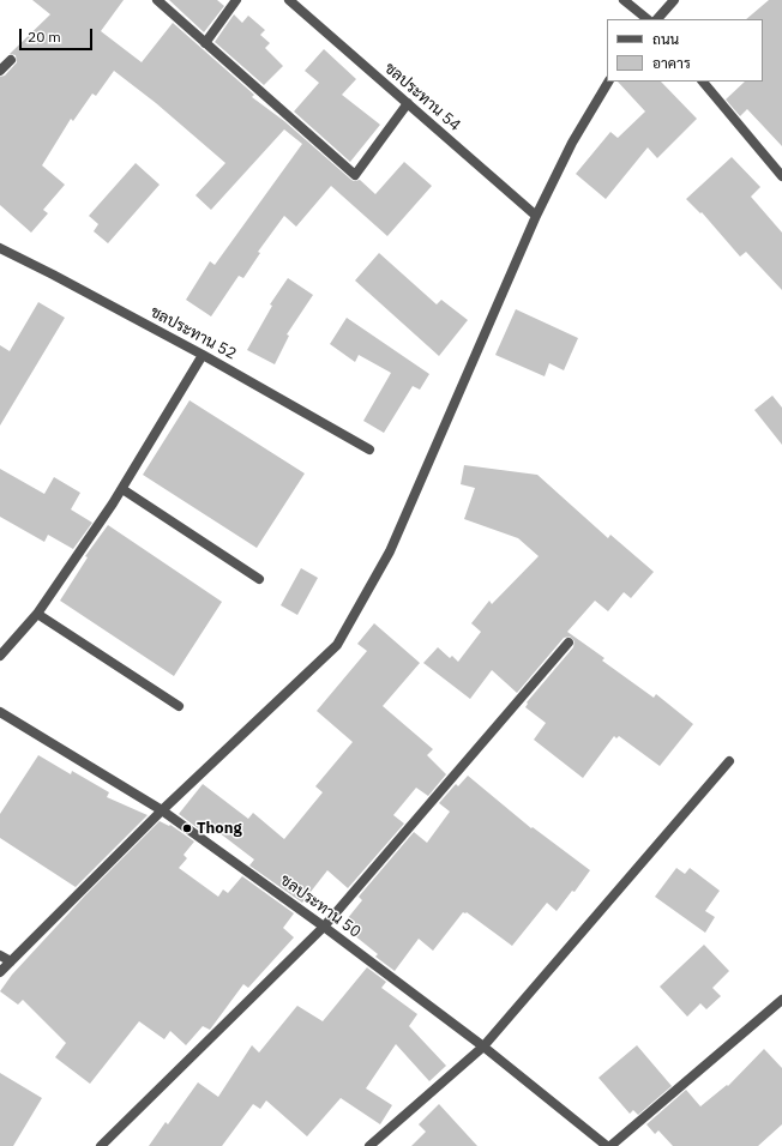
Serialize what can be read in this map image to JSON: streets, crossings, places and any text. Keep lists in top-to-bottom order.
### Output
{
  "streets": {
    "street": ["ชลประทาน 54", "ชลประทาน 52", "ชลประทาน 50"]
  },
  "places": ["Thong"],
  "legend": ["ถนน", "อาคาร"],
  "scale_bar": "20 m"
}
